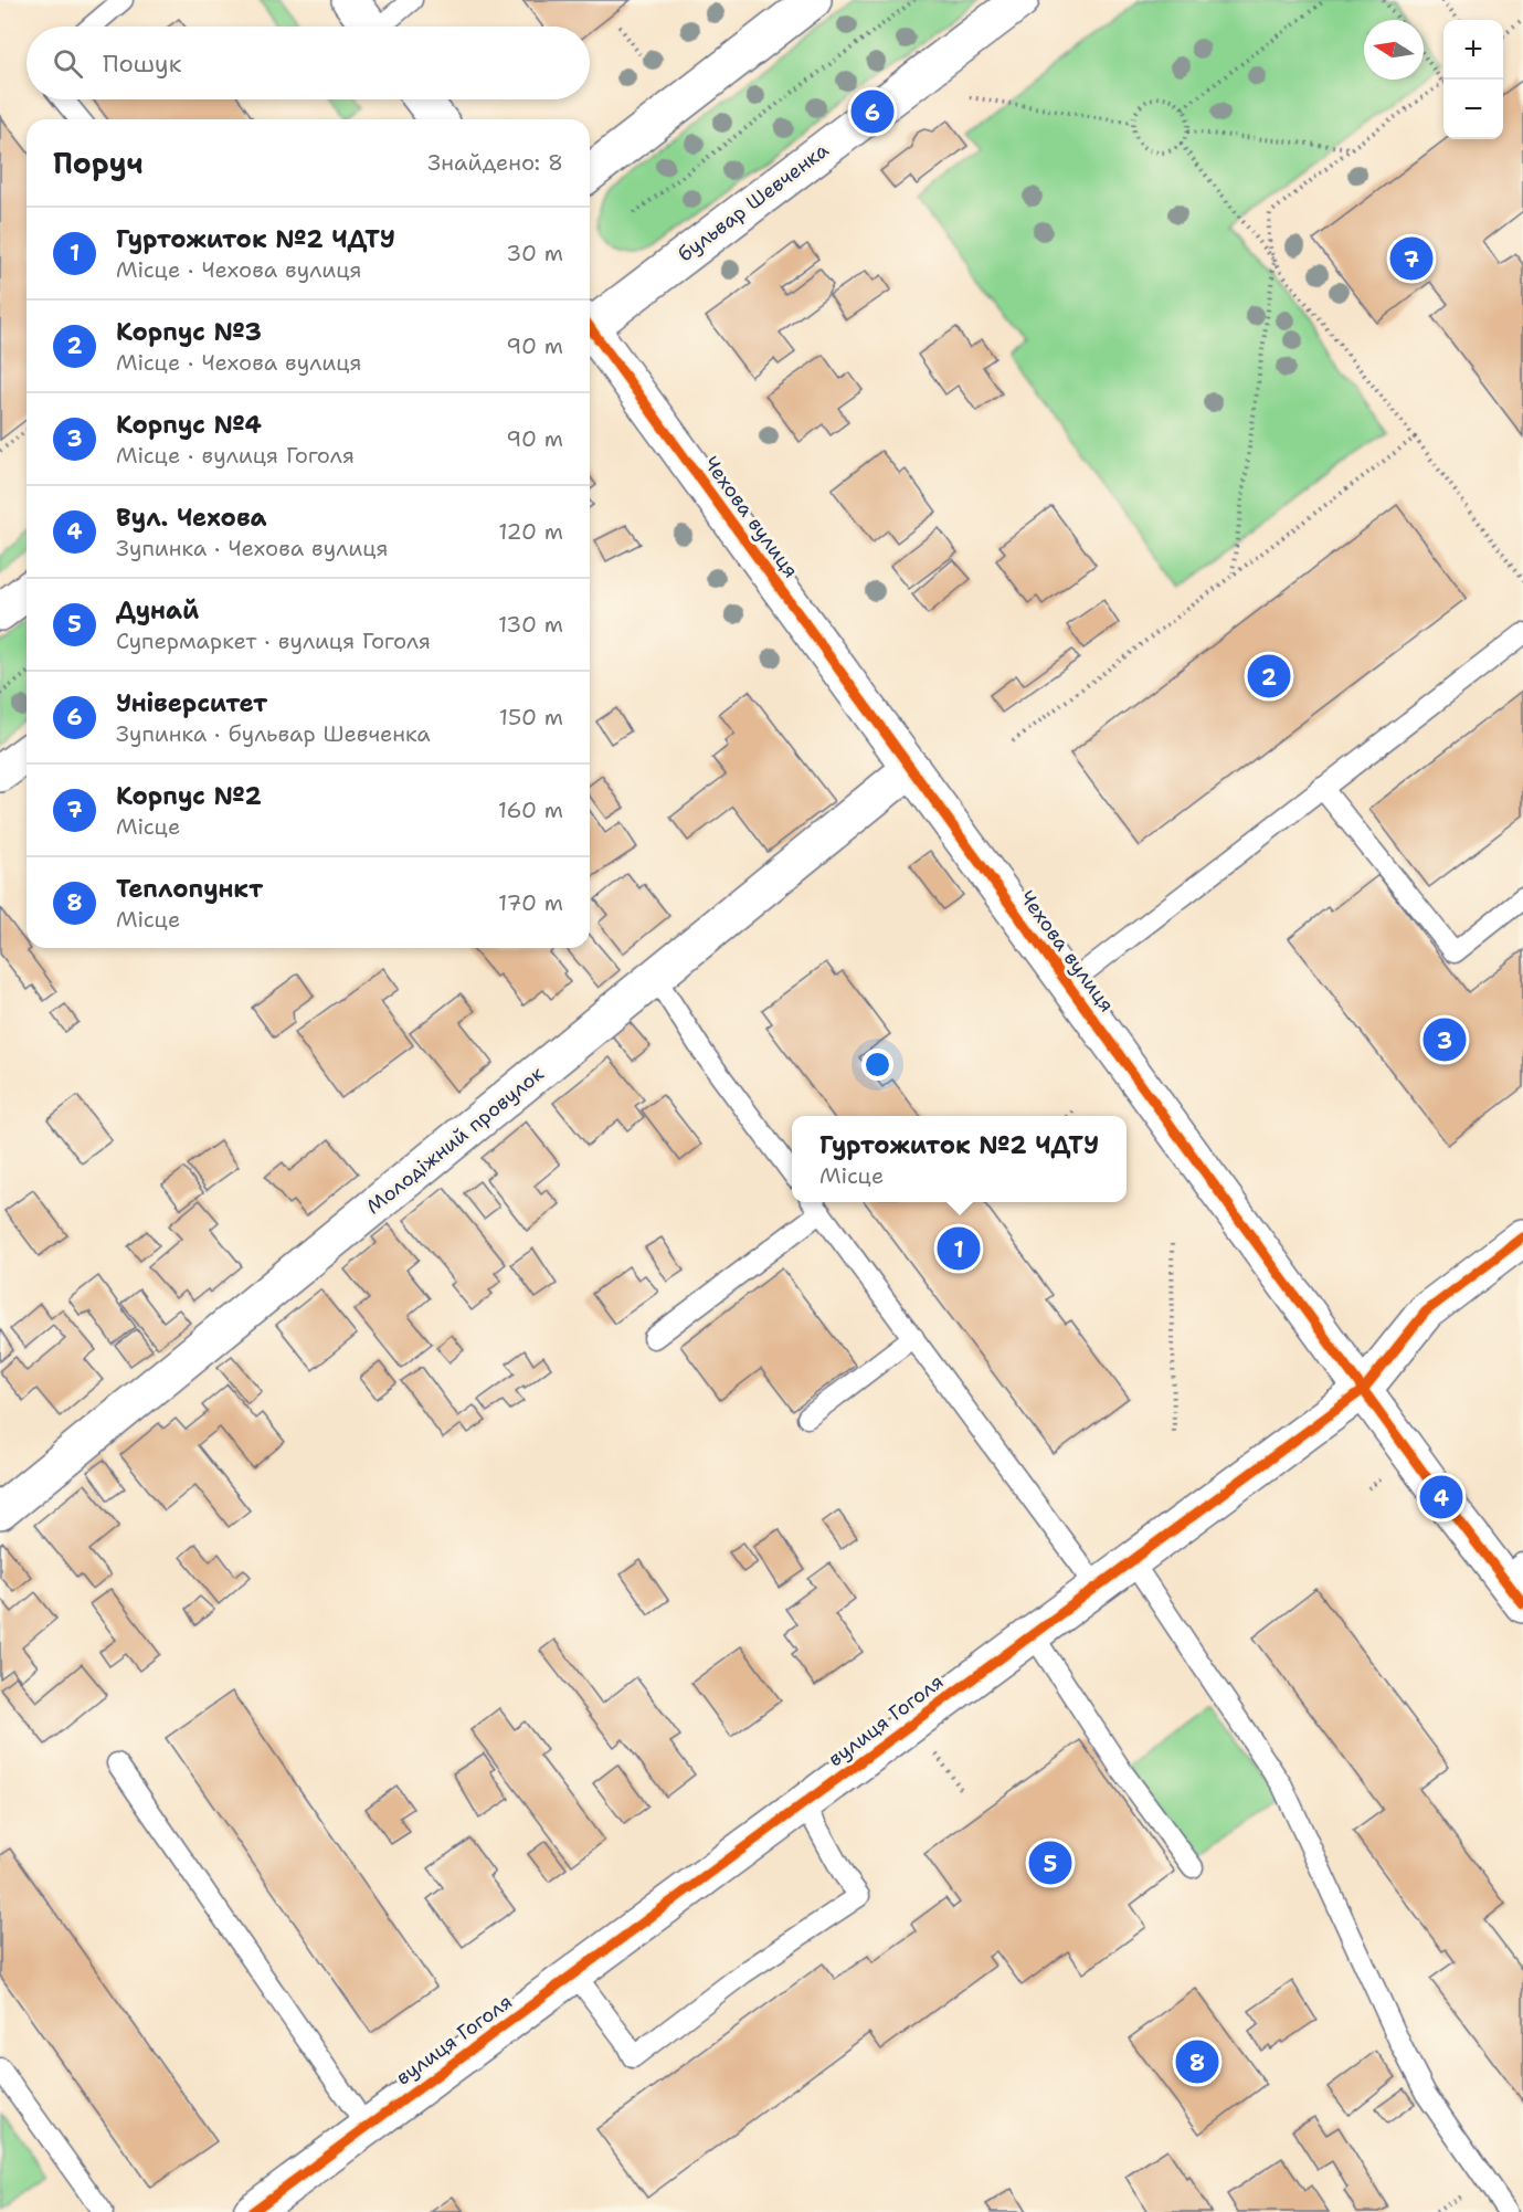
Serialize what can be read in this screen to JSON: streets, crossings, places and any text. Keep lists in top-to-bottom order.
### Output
{
  "streets": {
    "street": [
      "бульвар Шевченка",
      "Чехова вулиця",
      "Молодіжний провулок",
      "вулиця Гоголя"
    ]
  },
  "crossings": [
    ["Чехова вулиця", "Молодіжний провулок"],
    ["Чехова вулиця", "вулиця Гоголя"]
  ],
  "north": "left",
  "page": {
    "map_buttons": ["+", "−"],
    "search": "Пошук",
    "pins": [
      "6",
      "7",
      "2",
      "3",
      "1",
      "4",
      "5",
      "8"
    ],
    "heading": ["Поруч", "Знайдено: 8"],
    "list": [
      {
        "mark": "1",
        "name": "Гуртожиток №2 ЧДТУ",
        "note": "Місце · Чехова вулиця",
        "value": "30 m"
      },
      {
        "mark": "2",
        "name": "Корпус №3",
        "note": "Місце · Чехова вулиця",
        "value": "90 m"
      },
      {
        "mark": "3",
        "name": "Корпус №4",
        "note": "Місце · вулиця Гоголя",
        "value": "90 m"
      },
      {
        "mark": "4",
        "name": "Вул. Чехова",
        "note": "Зупинка · Чехова вулиця",
        "value": "120 m"
      },
      {
        "mark": "5",
        "name": "Дунай",
        "note": "Супермаркет · вулиця Гоголя",
        "value": "130 m"
      },
      {
        "mark": "6",
        "name": "Університет",
        "note": "Зупинка · бульвар Шевченка",
        "value": "150 m"
      },
      {
        "mark": "7",
        "name": "Корпус №2",
        "note": "Місце",
        "value": "160 m"
      },
      {
        "mark": "8",
        "name": "Теплопункт",
        "note": "Місце",
        "value": "170 m"
      }
    ],
    "popup": ["Гуртожиток №2 ЧДТУ", "Місце"]
  }
}
